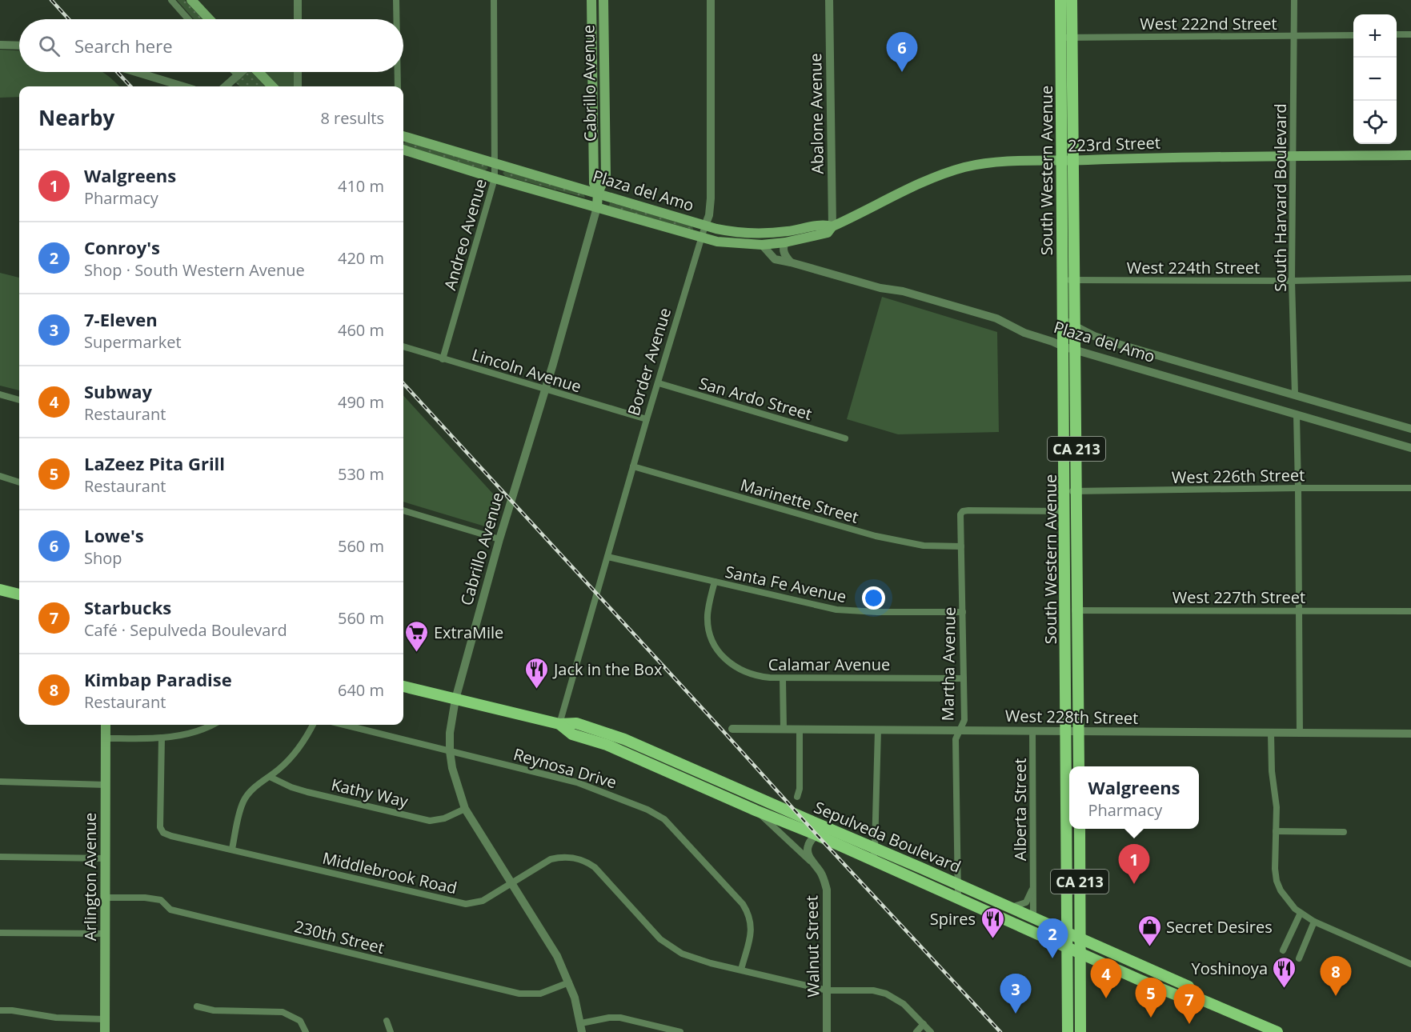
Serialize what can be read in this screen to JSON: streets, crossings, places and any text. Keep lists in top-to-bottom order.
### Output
{
  "streets": {
    "main road": [
      "Cabrillo Avenue",
      "223rd Street",
      "South Western Avenue",
      "Plaza del Amo",
      "CA 213",
      "Sepulveda Boulevard",
      "Arlington Avenue"
    ],
    "street": [
      "West 222nd Street",
      "Abalone Avenue",
      "South Harvard Boulevard",
      "Andreo Avenue",
      "West 224th Street",
      "Border Avenue",
      "Lincoln Avenue",
      "San Ardo Street",
      "West 226th Street",
      "Marinette Street",
      "Santa Fe Avenue",
      "West 227th Street",
      "Calamar Avenue",
      "Martha Avenue",
      "West 228th Street",
      "Reynosa Drive",
      "Kathy Way",
      "Alberta Street",
      "Middlebrook Road",
      "230th Street",
      "Walnut Street"
    ]
  },
  "crossings": [
    ["West 222nd Street", "South Western Avenue"],
    ["West 222nd Street", "South Harvard Boulevard"],
    ["Cabrillo Avenue", "Plaza del Amo"],
    ["Cabrillo Avenue", "Lincoln Avenue"],
    ["Cabrillo Avenue", "Reynosa Drive"],
    ["Cabrillo Avenue", "Kathy Way"],
    ["Cabrillo Avenue", "Sepulveda Boulevard"],
    ["Cabrillo Avenue", "Middlebrook Road"],
    ["Cabrillo Avenue", "230th Street"],
    ["Abalone Avenue", "223rd Street"],
    ["Abalone Avenue", "Plaza del Amo"],
    ["223rd Street", "South Western Avenue"],
    ["223rd Street", "Plaza del Amo"],
    ["223rd Street", "South Harvard Boulevard"],
    ["South Western Avenue", "Plaza del Amo"],
    ["South Western Avenue", "West 224th Street"],
    ["South Western Avenue", "West 226th Street"],
    ["South Western Avenue", "West 227th Street"],
    ["South Western Avenue", "Martha Avenue"],
    ["South Western Avenue", "West 228th Street"],
    ["South Western Avenue", "Sepulveda Boulevard"],
    ["Plaza del Amo", "South Harvard Boulevard"],
    ["Plaza del Amo", "Andreo Avenue"],
    ["Plaza del Amo", "Border Avenue"],
    ["South Harvard Boulevard", "West 224th Street"],
    ["Andreo Avenue", "Lincoln Avenue"],
    ["Border Avenue", "Lincoln Avenue"],
    ["Border Avenue", "San Ardo Street"],
    ["Border Avenue", "Marinette Street"],
    ["Border Avenue", "Santa Fe Avenue"],
    ["Border Avenue", "Sepulveda Boulevard"],
    ["CA 213", "Sepulveda Boulevard"],
    ["Marinette Street", "Martha Avenue"],
    ["Santa Fe Avenue", "Calamar Avenue"],
    ["Santa Fe Avenue", "Martha Avenue"],
    ["Calamar Avenue", "Martha Avenue"],
    ["Martha Avenue", "West 228th Street"],
    ["Martha Avenue", "Sepulveda Boulevard"],
    ["West 228th Street", "Alberta Street"],
    ["Reynosa Drive", "Middlebrook Road"],
    ["Alberta Street", "Sepulveda Boulevard"],
    ["Sepulveda Boulevard", "Walnut Street"],
    ["Middlebrook Road", "Walnut Street"],
    ["Arlington Avenue", "230th Street"]
  ],
  "places": {
    "supermarket": ["ExtraMile"],
    "restaurant": ["Jack in the Box", "Spires", "Yoshinoya"],
    "shop": ["Secret Desires"]
  },
  "page": {
    "map_buttons": ["+", "−"],
    "search": "Search here",
    "pins": [
      "6",
      "1",
      "2",
      "8",
      "4",
      "3",
      "5",
      "7"
    ],
    "heading": ["Nearby", "8 results"],
    "list": [
      {
        "mark": "1",
        "name": "Walgreens",
        "note": "Pharmacy",
        "value": "410 m"
      },
      {
        "mark": "2",
        "name": "Conroy's",
        "note": "Shop · South Western Avenue",
        "value": "420 m"
      },
      {
        "mark": "3",
        "name": "7-Eleven",
        "note": "Supermarket",
        "value": "460 m"
      },
      {
        "mark": "4",
        "name": "Subway",
        "note": "Restaurant",
        "value": "490 m"
      },
      {
        "mark": "5",
        "name": "LaZeez Pita Grill",
        "note": "Restaurant",
        "value": "530 m"
      },
      {
        "mark": "6",
        "name": "Lowe's",
        "note": "Shop",
        "value": "560 m"
      },
      {
        "mark": "7",
        "name": "Starbucks",
        "note": "Café · Sepulveda Boulevard",
        "value": "560 m"
      },
      {
        "mark": "8",
        "name": "Kimbap Paradise",
        "note": "Restaurant",
        "value": "640 m"
      }
    ],
    "popup": ["Walgreens", "Pharmacy"]
  }
}
